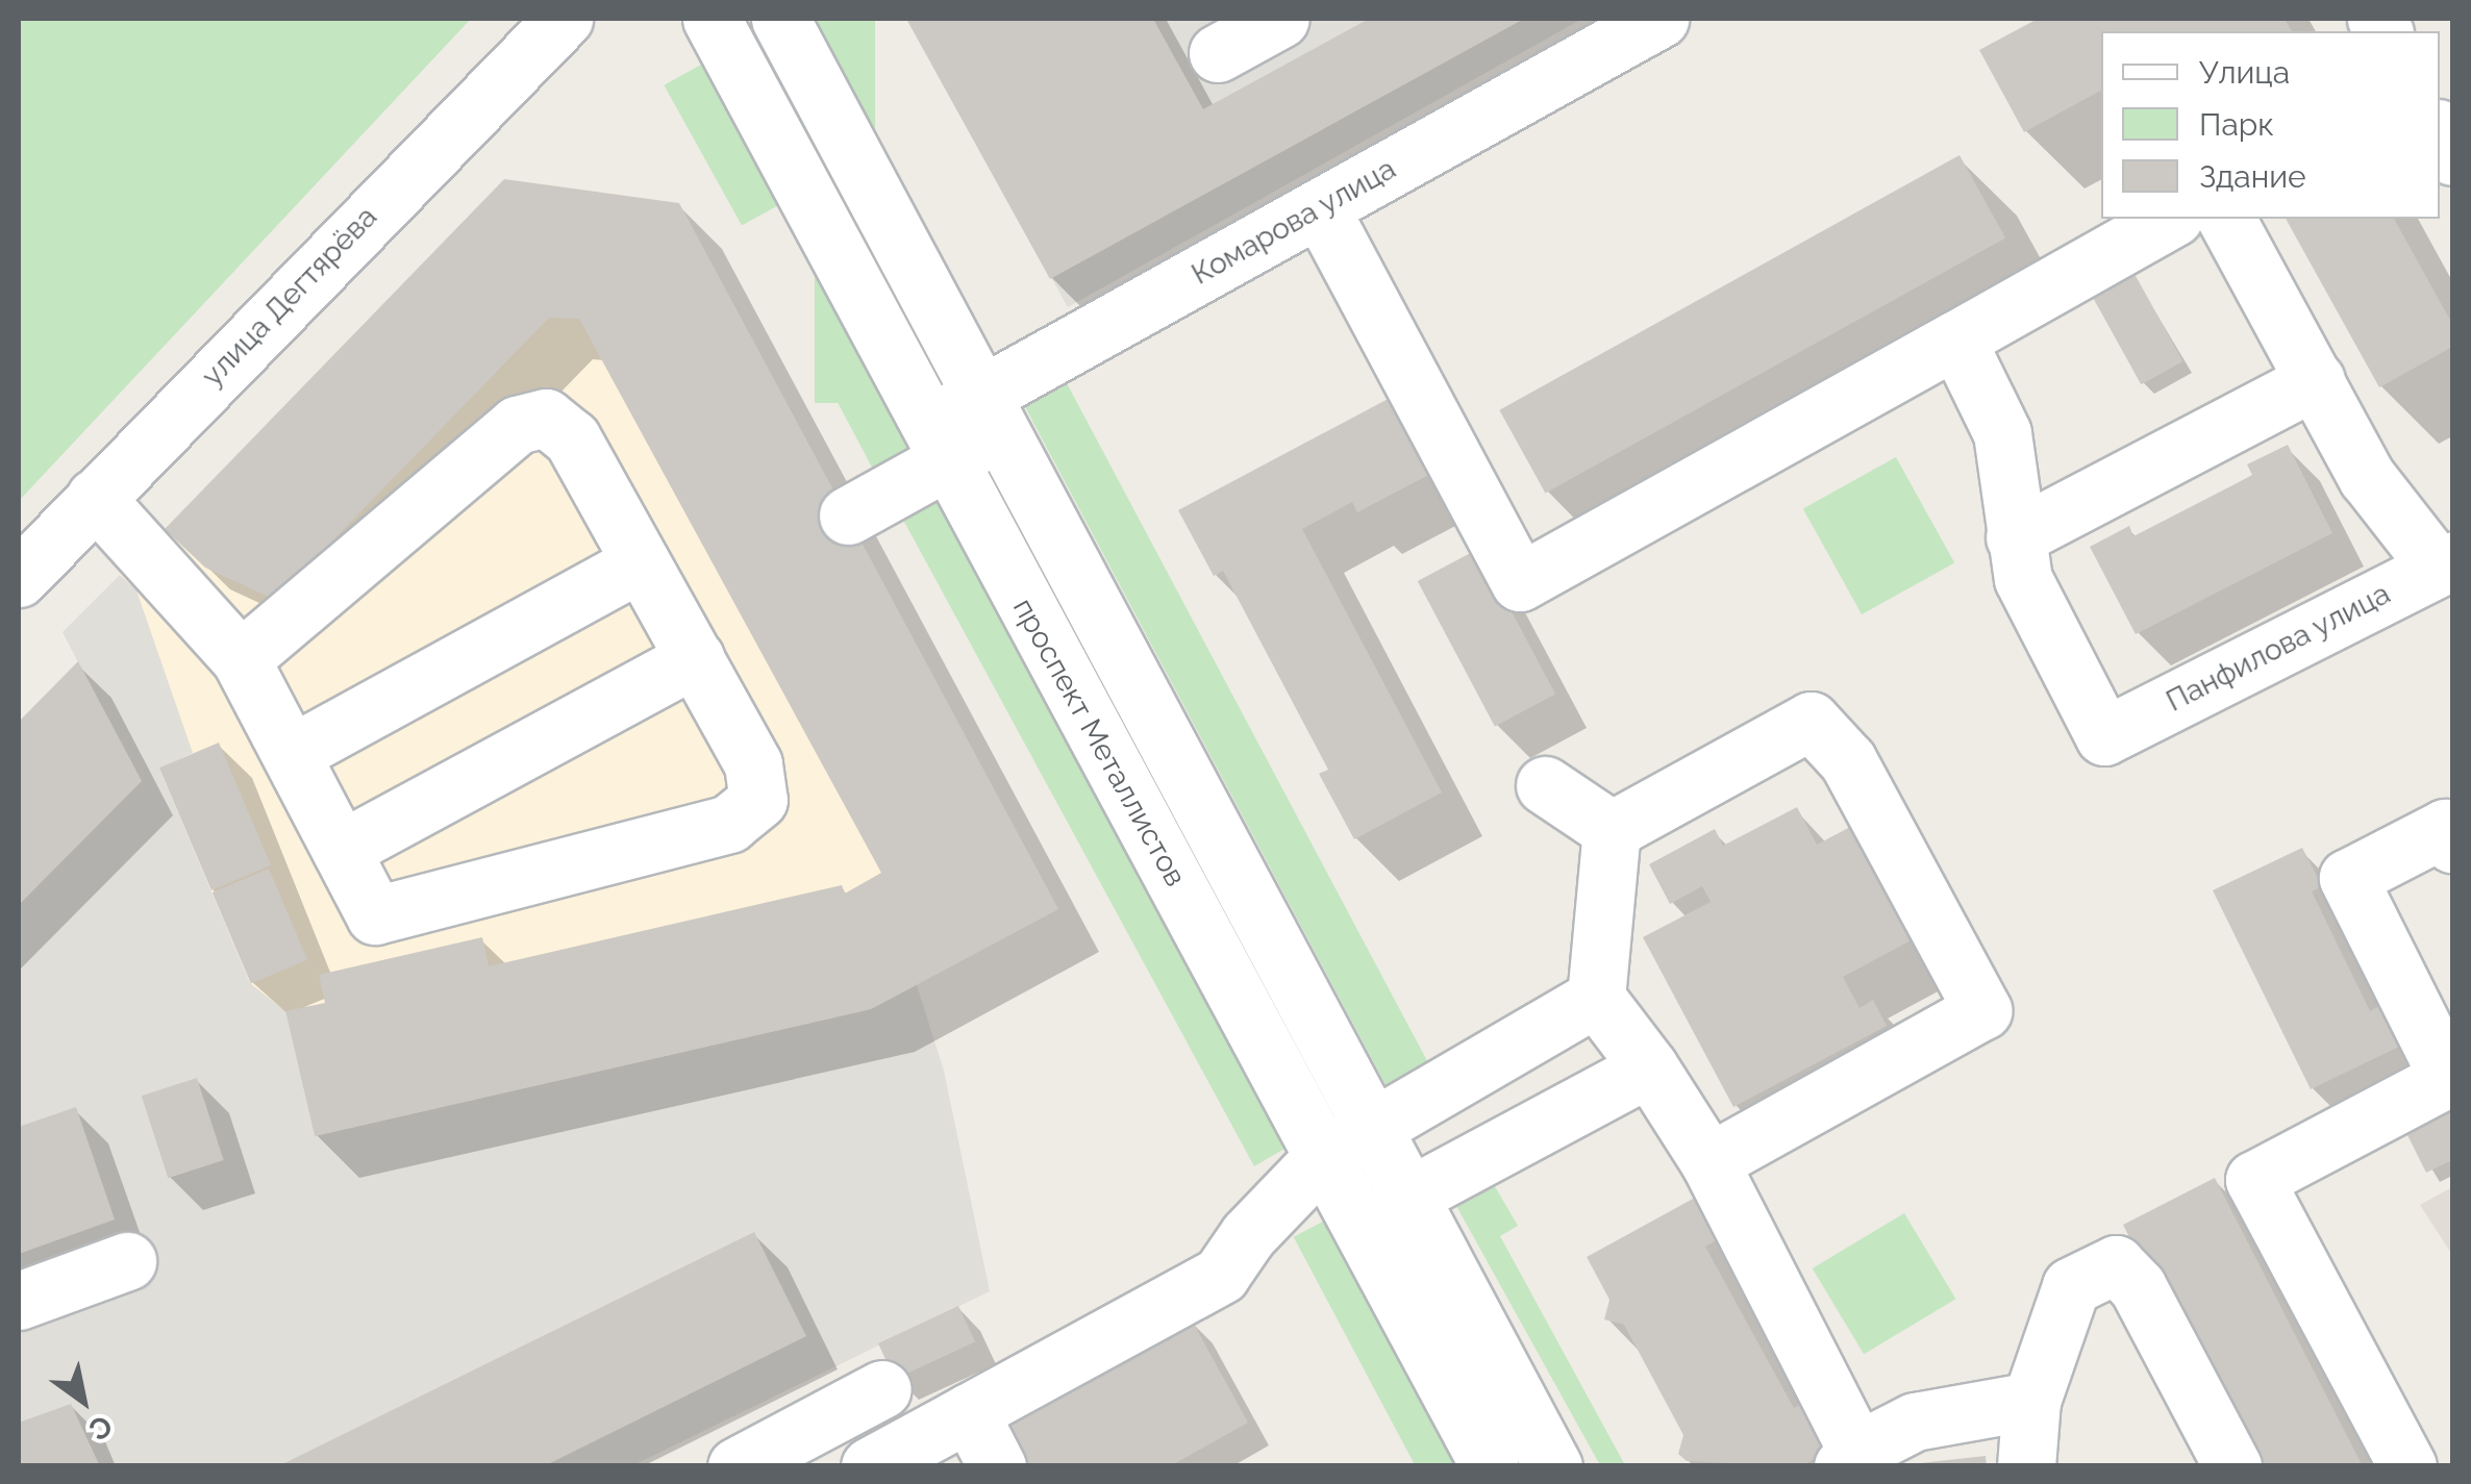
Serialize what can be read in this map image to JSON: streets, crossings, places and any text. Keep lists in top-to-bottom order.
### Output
{
  "streets": {
    "street": [
      "Комарова улица",
      "улица Дегтярёва",
      "Панфилова улица",
      "проспект Металлистов"
    ]
  },
  "crossings": [
    ["Комарова улица", "проспект Металлистов"]
  ],
  "legend": ["Улица", "Парк", "Здание"],
  "north": "bottom right"
}
